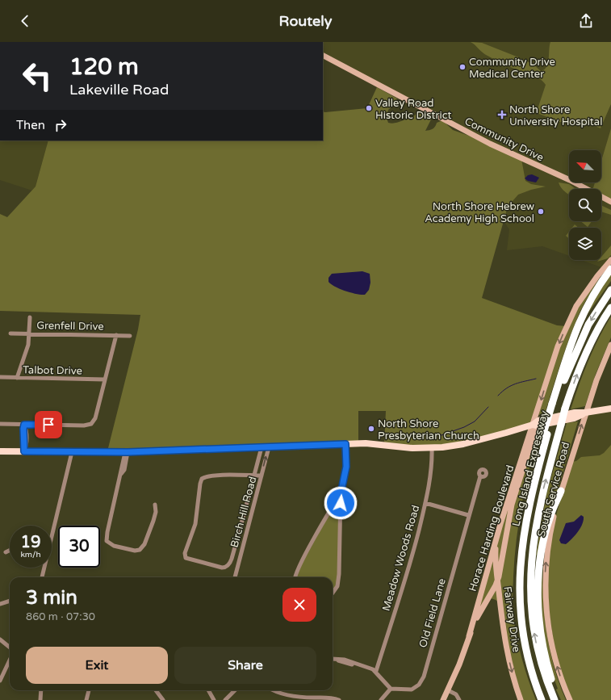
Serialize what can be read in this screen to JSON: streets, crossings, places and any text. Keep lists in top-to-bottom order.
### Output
{
  "streets": {
    "highway": ["Long Island Expressway"],
    "main road": [
      "Community Drive",
      "South Service Road",
      "Horace Harding Boulevard",
      "Fairway Drive"
    ],
    "street": [
      "Grenfell Drive",
      "Talbot Drive",
      "Birch Hill Road",
      "Meadow Woods Road",
      "Old Field Lane"
    ]
  },
  "crossings": [
    ["Horace Harding Boulevard", "Fairway Drive"]
  ],
  "one_way": ["South Service Road", "Fairway Drive"],
  "places": {
    "other": [
      "Community Drive Medical Center",
      "Valley Road Historic District",
      "North Shore Hebrew Academy High School",
      "North Shore Presbyterian Church"
    ],
    "health": ["North Shore University Hospital"]
  },
  "north": "top left",
  "page": {
    "header": "Routely",
    "turn": ["120 m", "Lakeville Road"],
    "then": "Then",
    "speed": "19 km/h",
    "limit": "30",
    "heading": ["3 min", "860 m · 07:30"],
    "buttons": ["Exit", "Share"]
  }
}
